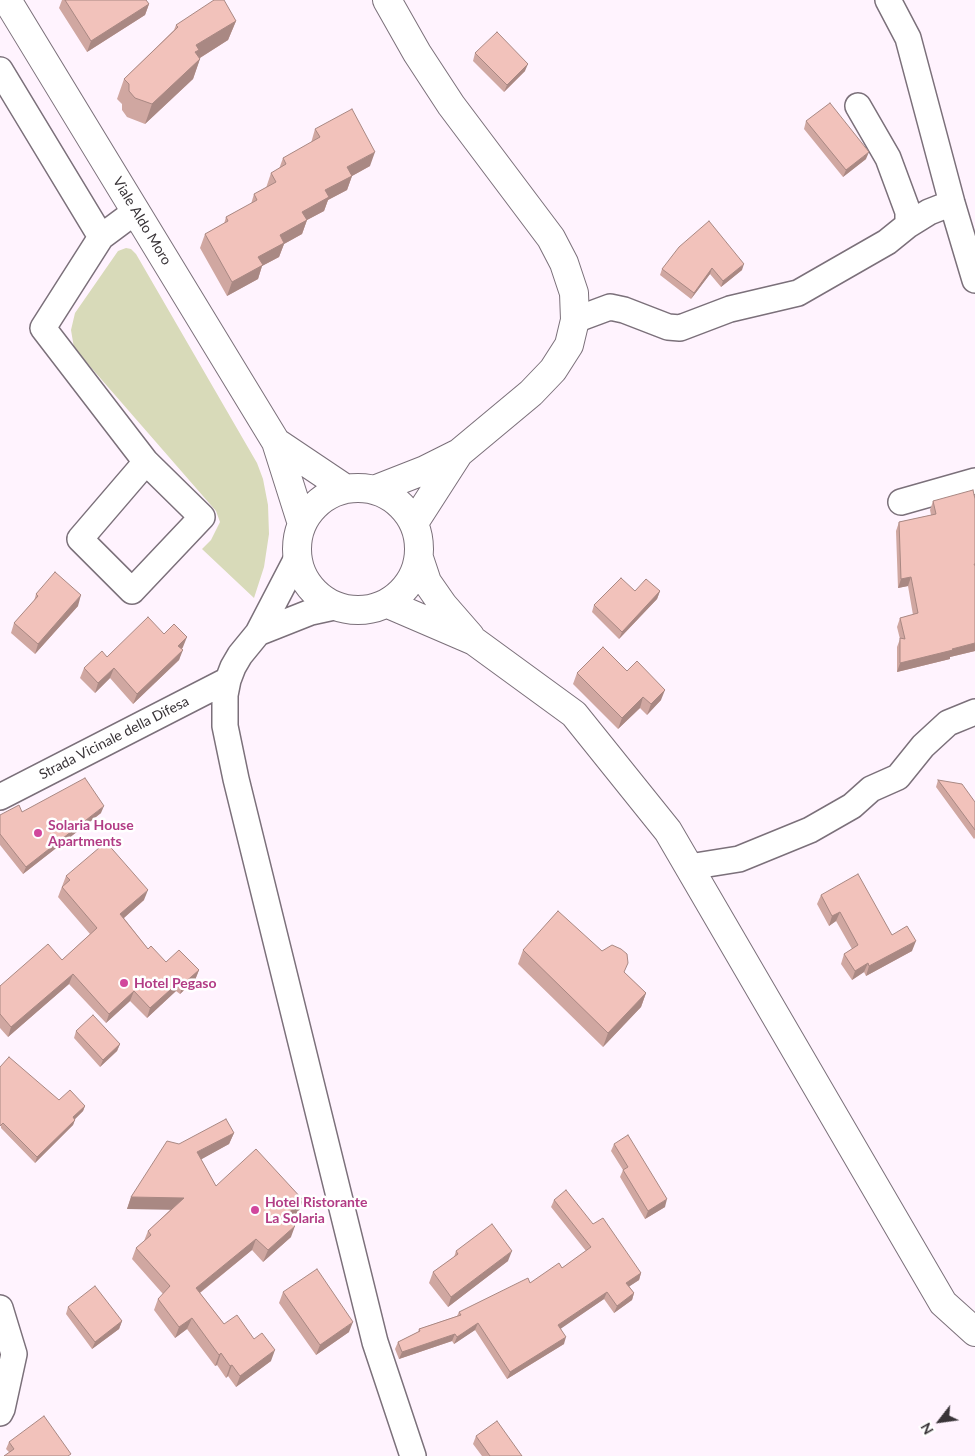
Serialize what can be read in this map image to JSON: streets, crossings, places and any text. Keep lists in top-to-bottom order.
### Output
{
  "streets": {
    "main road": ["Viale Aldo Moro"],
    "street": ["Strada Vicinale della Difesa"]
  },
  "places": ["Solaria House Apartments", "Hotel Pegaso", "Hotel Ristorante La Solaria"],
  "north": "bottom left"
}
